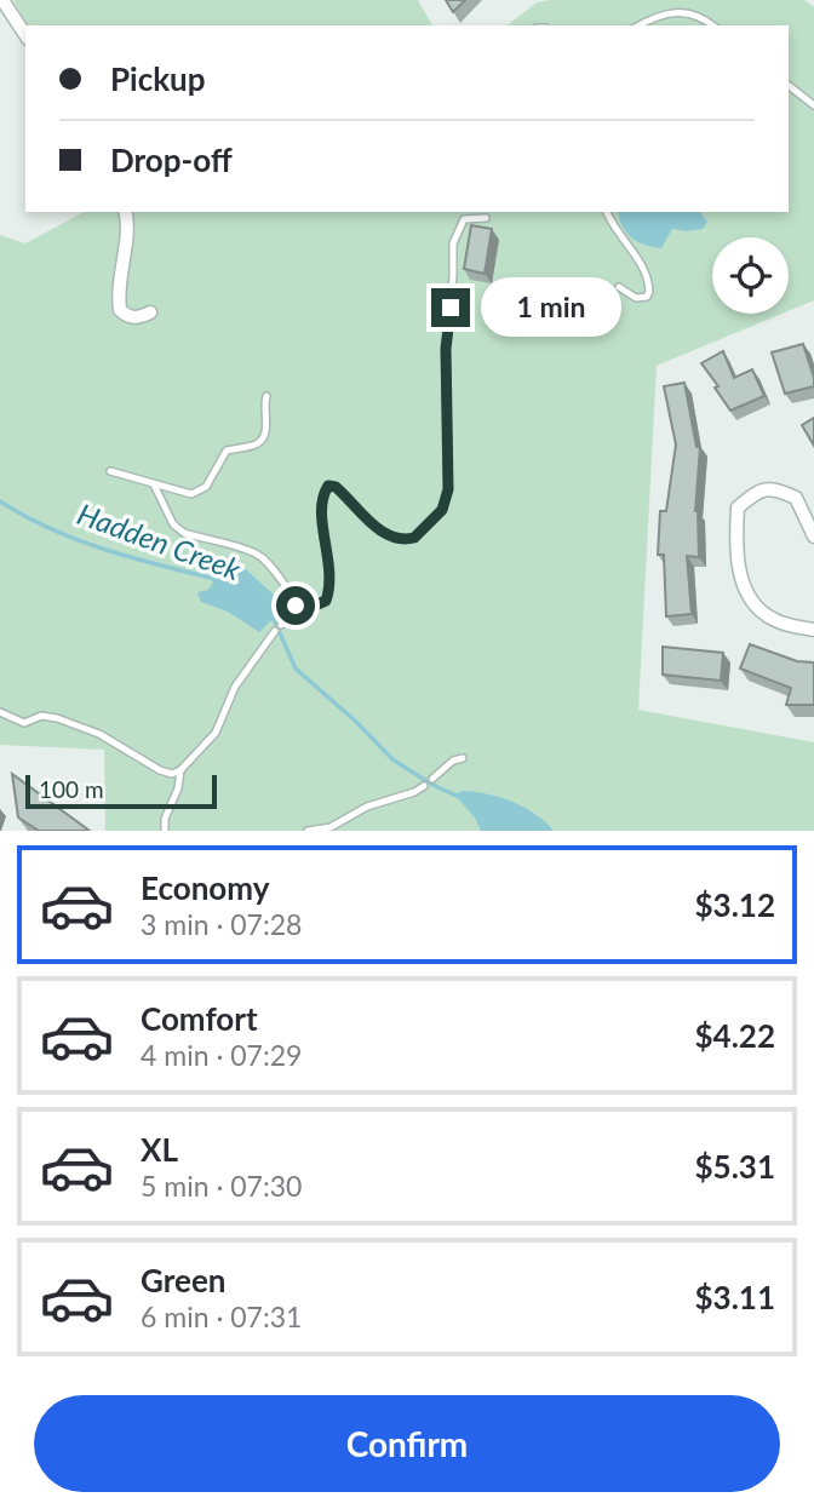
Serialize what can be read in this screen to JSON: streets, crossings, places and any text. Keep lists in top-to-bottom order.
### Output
{
  "water": ["Hadden Creek"],
  "scale_bar": "100 m",
  "page": {
    "banner": ["Pickup", "Drop-off"],
    "bubble": "1 min",
    "scale": "100 m",
    "list": [
      {
        "name": "Economy",
        "note": "3 min · 07:28",
        "value": "$3.12"
      },
      {
        "name": "Comfort",
        "note": "4 min · 07:29",
        "value": "$4.22"
      },
      {
        "name": "XL",
        "note": "5 min · 07:30",
        "value": "$5.31"
      },
      {
        "name": "Green",
        "note": "6 min · 07:31",
        "value": "$3.11"
      }
    ],
    "buttons": "Confirm"
  }
}
